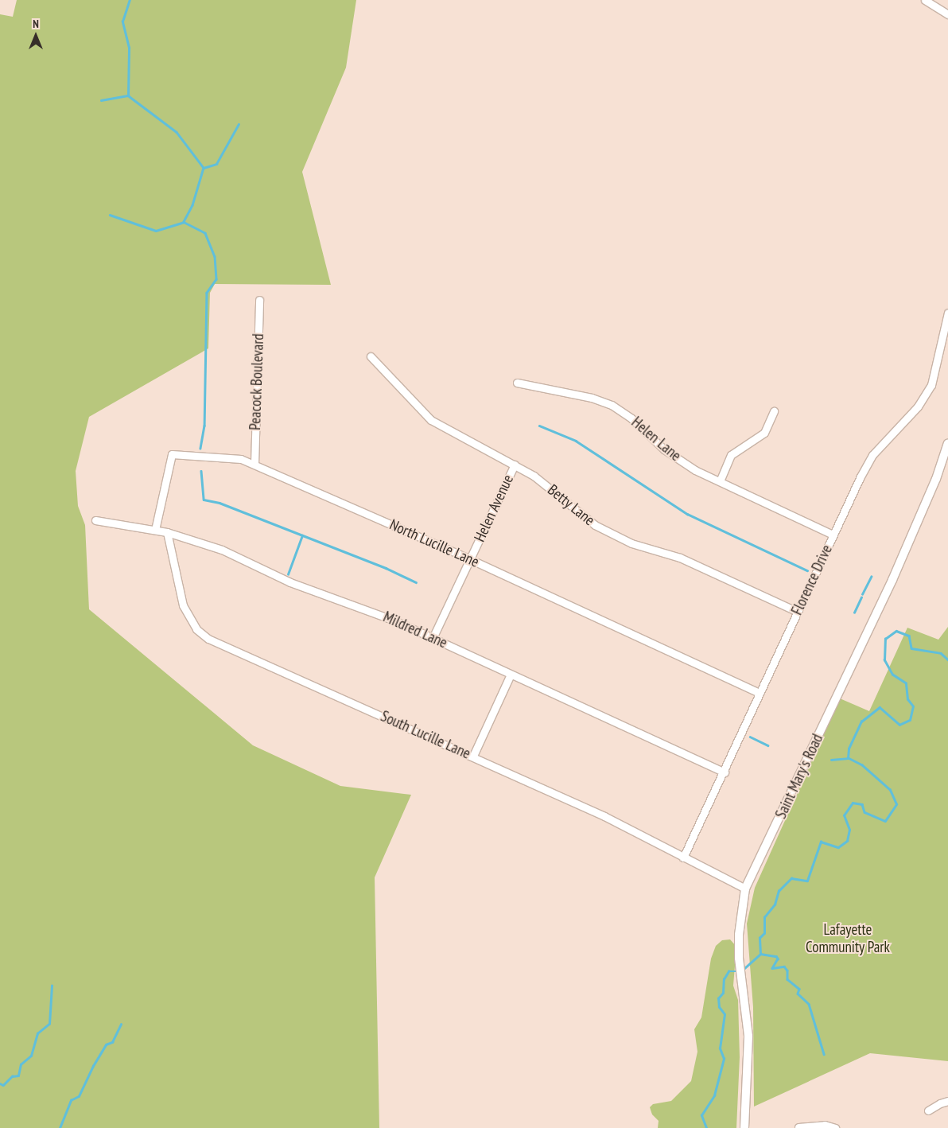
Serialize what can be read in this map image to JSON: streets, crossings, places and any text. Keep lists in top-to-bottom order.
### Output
{
  "streets": {
    "street": [
      "Peacock Boulevard",
      "Helen Lane",
      "Betty Lane",
      "Helen Avenue",
      "North Lucille Lane",
      "Florence Drive",
      "Mildred Lane",
      "South Lucille Lane",
      "Saint Mary's Road"
    ]
  },
  "crossings": [
    ["Peacock Boulevard", "North Lucille Lane"],
    ["Helen Lane", "Florence Drive"],
    ["Betty Lane", "Helen Avenue"],
    ["Betty Lane", "Florence Drive"],
    ["Helen Avenue", "North Lucille Lane"],
    ["Helen Avenue", "Mildred Lane"],
    ["North Lucille Lane", "Florence Drive"],
    ["North Lucille Lane", "Mildred Lane"],
    ["Florence Drive", "Mildred Lane"],
    ["Florence Drive", "South Lucille Lane"],
    ["Mildred Lane", "South Lucille Lane"],
    ["South Lucille Lane", "Saint Mary's Road"]
  ],
  "parks": ["Lafayette Community Park"],
  "north": "top"
}
